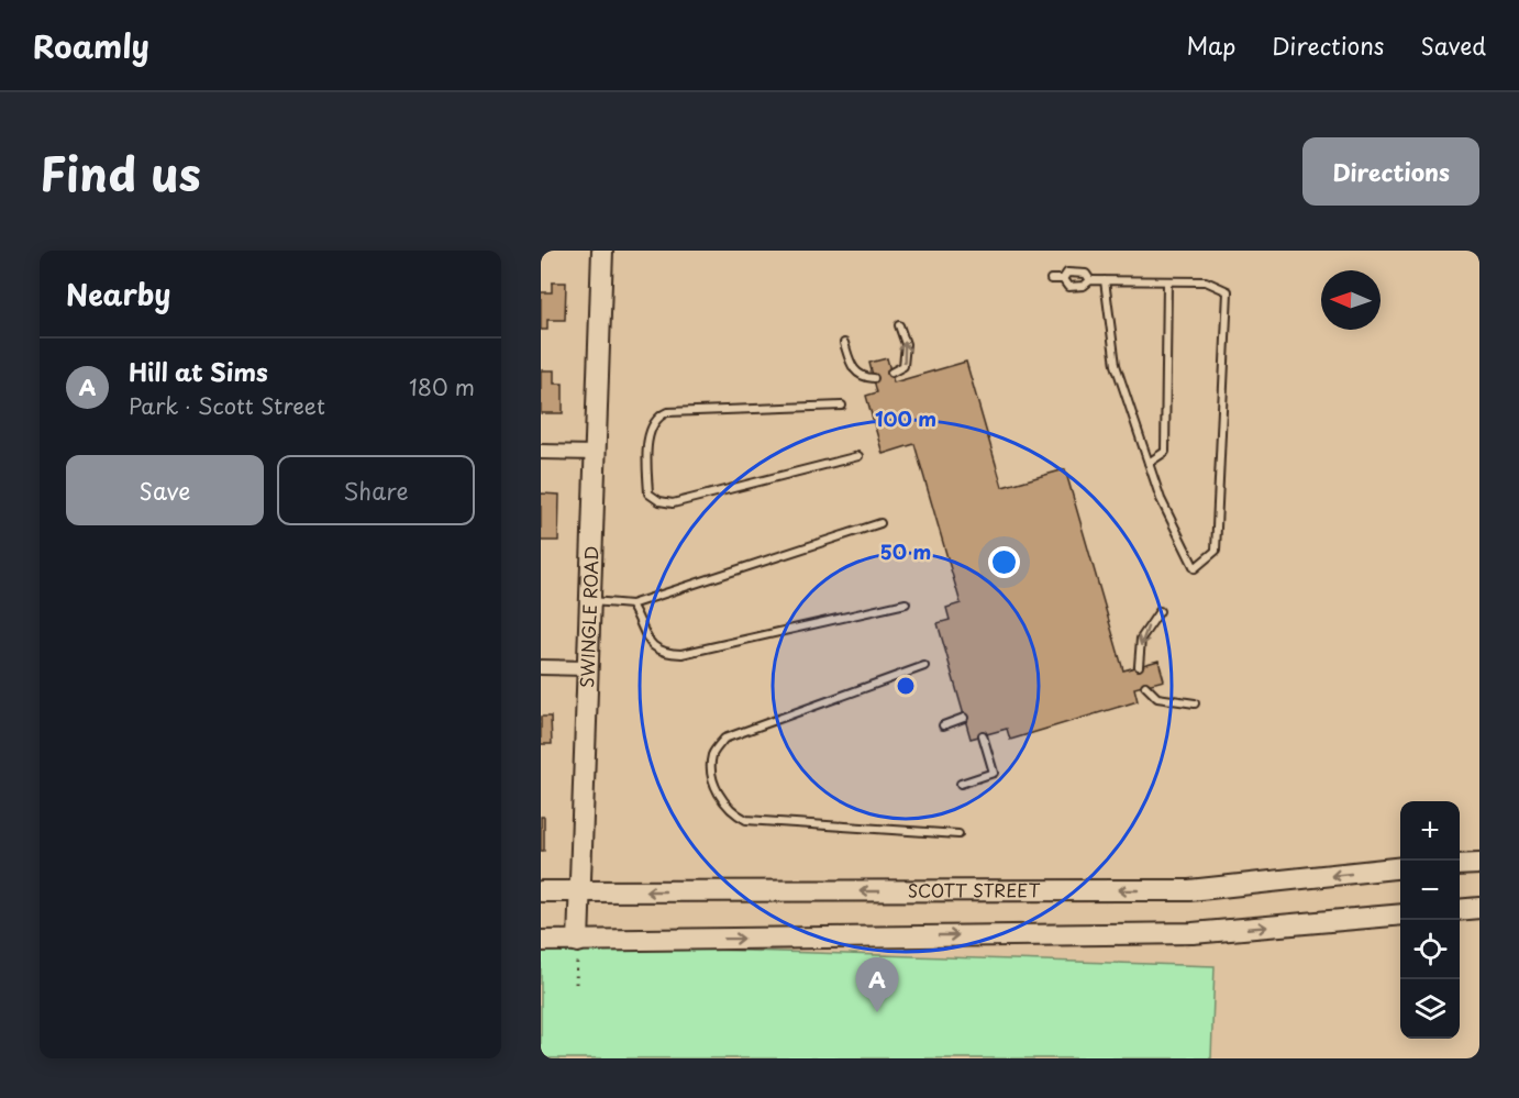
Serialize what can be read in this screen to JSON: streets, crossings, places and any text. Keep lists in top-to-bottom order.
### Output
{
  "streets": {
    "main road": ["SWINGLE ROAD", "SCOTT STREET"]
  },
  "crossings": [
    ["SWINGLE ROAD", "SCOTT STREET"]
  ],
  "north": "left",
  "page": {
    "header": "Roamly",
    "nav": ["Map", "Directions", "Saved"],
    "title": "Find us",
    "buttons": [
      "Directions",
      ["Save", "Share"]
    ],
    "heading": "Nearby",
    "list": [
      {
        "mark": "A",
        "name": "Hill at Sims",
        "note": "Park · Scott Street",
        "value": "180 m"
      }
    ],
    "map_buttons": ["+", "−"],
    "pins": "A"
  },
  "rings": ["100 m", "50 m"]
}
